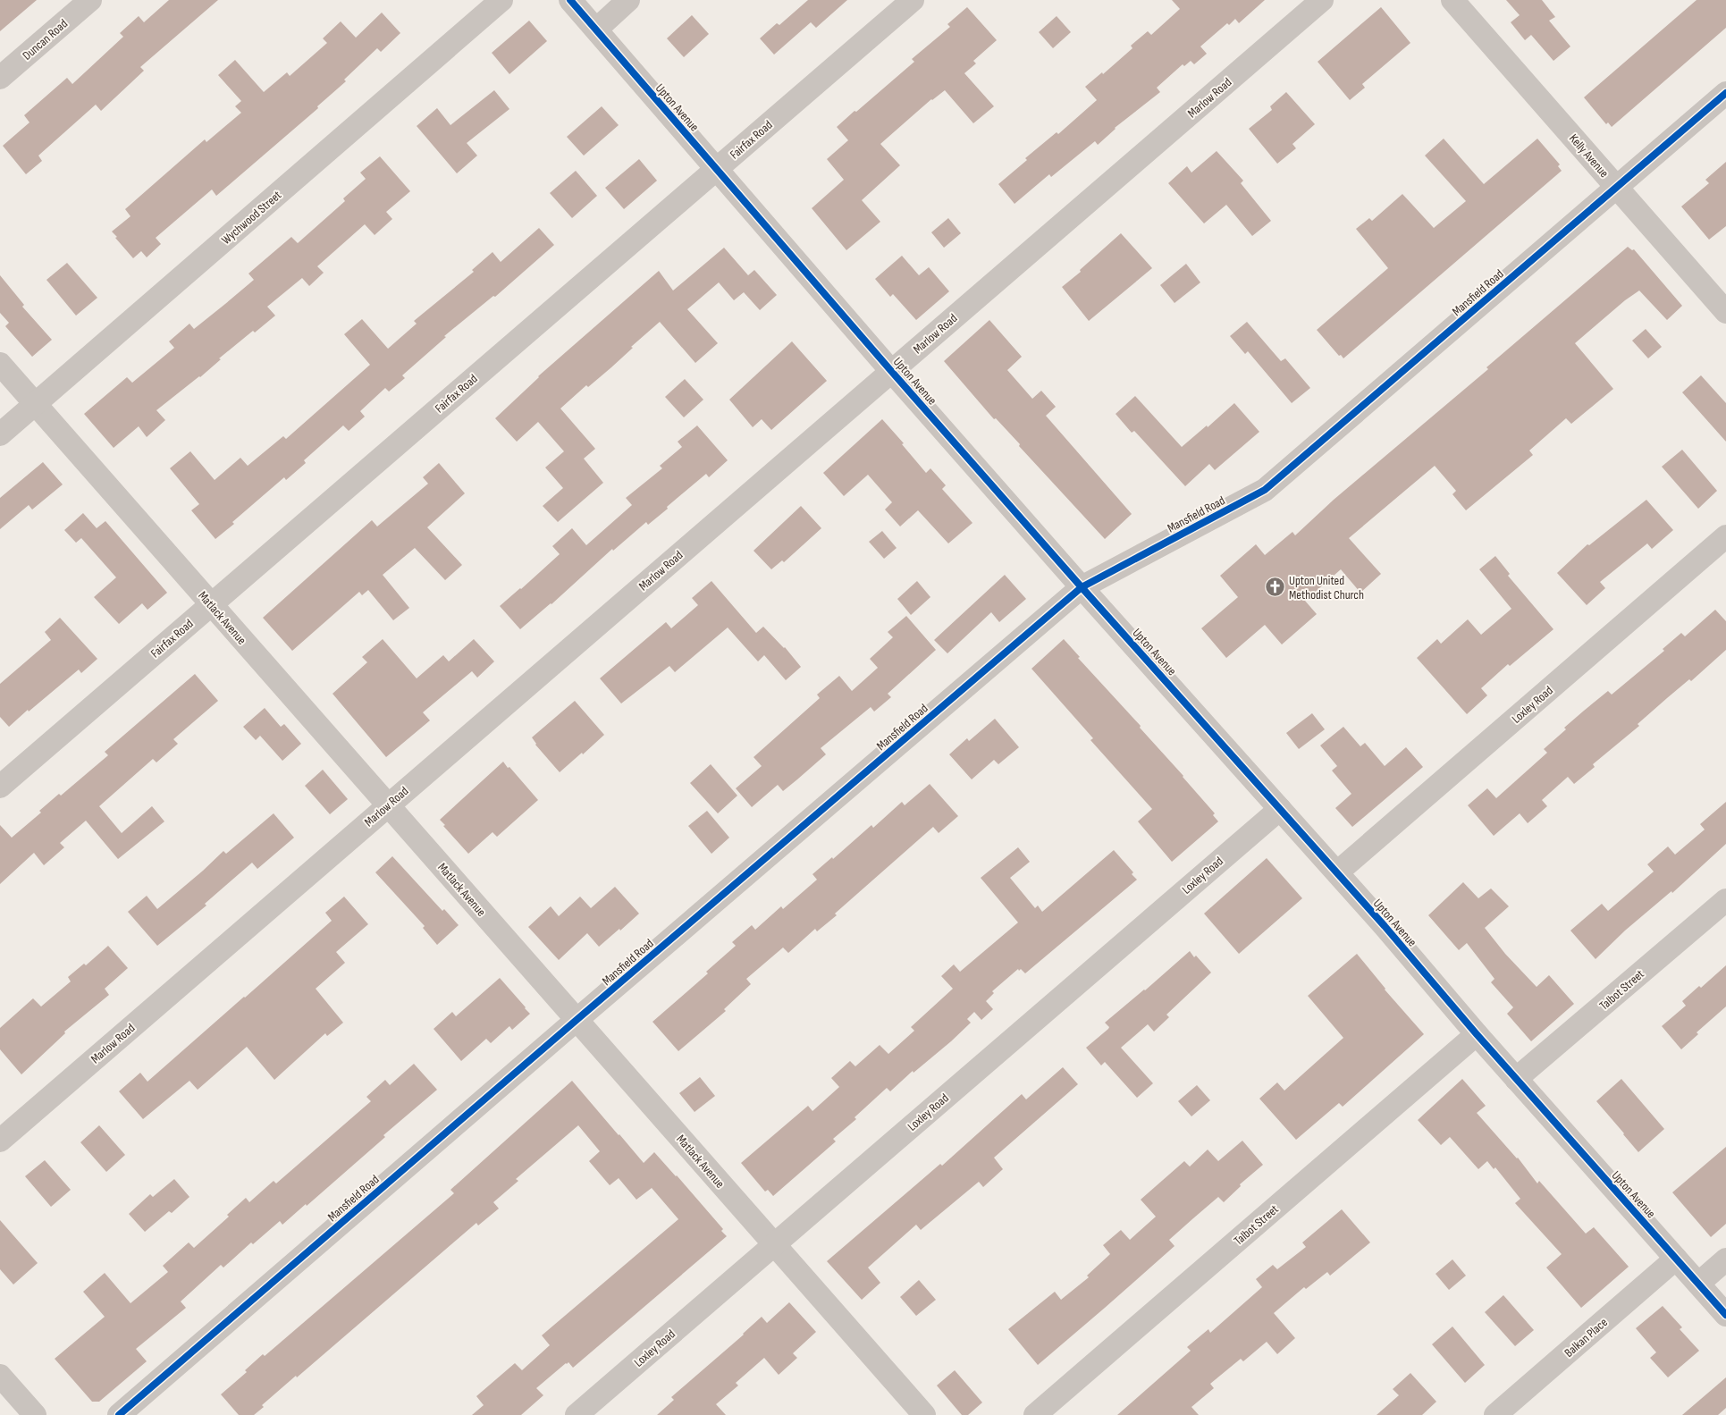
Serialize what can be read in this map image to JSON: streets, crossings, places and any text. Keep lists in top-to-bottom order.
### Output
{
  "streets": {
    "street": [
      "Duncan Road",
      "Marlow Road",
      "Upton Avenue",
      "Fairfax Road",
      "Kelly Avenue",
      "Wychwood Street",
      "Mansfield Road",
      "Matlack Avenue",
      "Loxley Road",
      "Talbot Street",
      "Balkan Place"
    ]
  },
  "crossings": [
    ["Marlow Road", "Upton Avenue"],
    ["Marlow Road", "Matlack Avenue"],
    ["Upton Avenue", "Fairfax Road"],
    ["Upton Avenue", "Mansfield Road"],
    ["Upton Avenue", "Loxley Road"],
    ["Upton Avenue", "Talbot Street"],
    ["Upton Avenue", "Balkan Place"],
    ["Fairfax Road", "Matlack Avenue"],
    ["Kelly Avenue", "Mansfield Road"],
    ["Wychwood Street", "Matlack Avenue"],
    ["Mansfield Road", "Matlack Avenue"],
    ["Matlack Avenue", "Loxley Road"]
  ],
  "places": {
    "church": ["Upton United Methodist Church"]
  }
}
